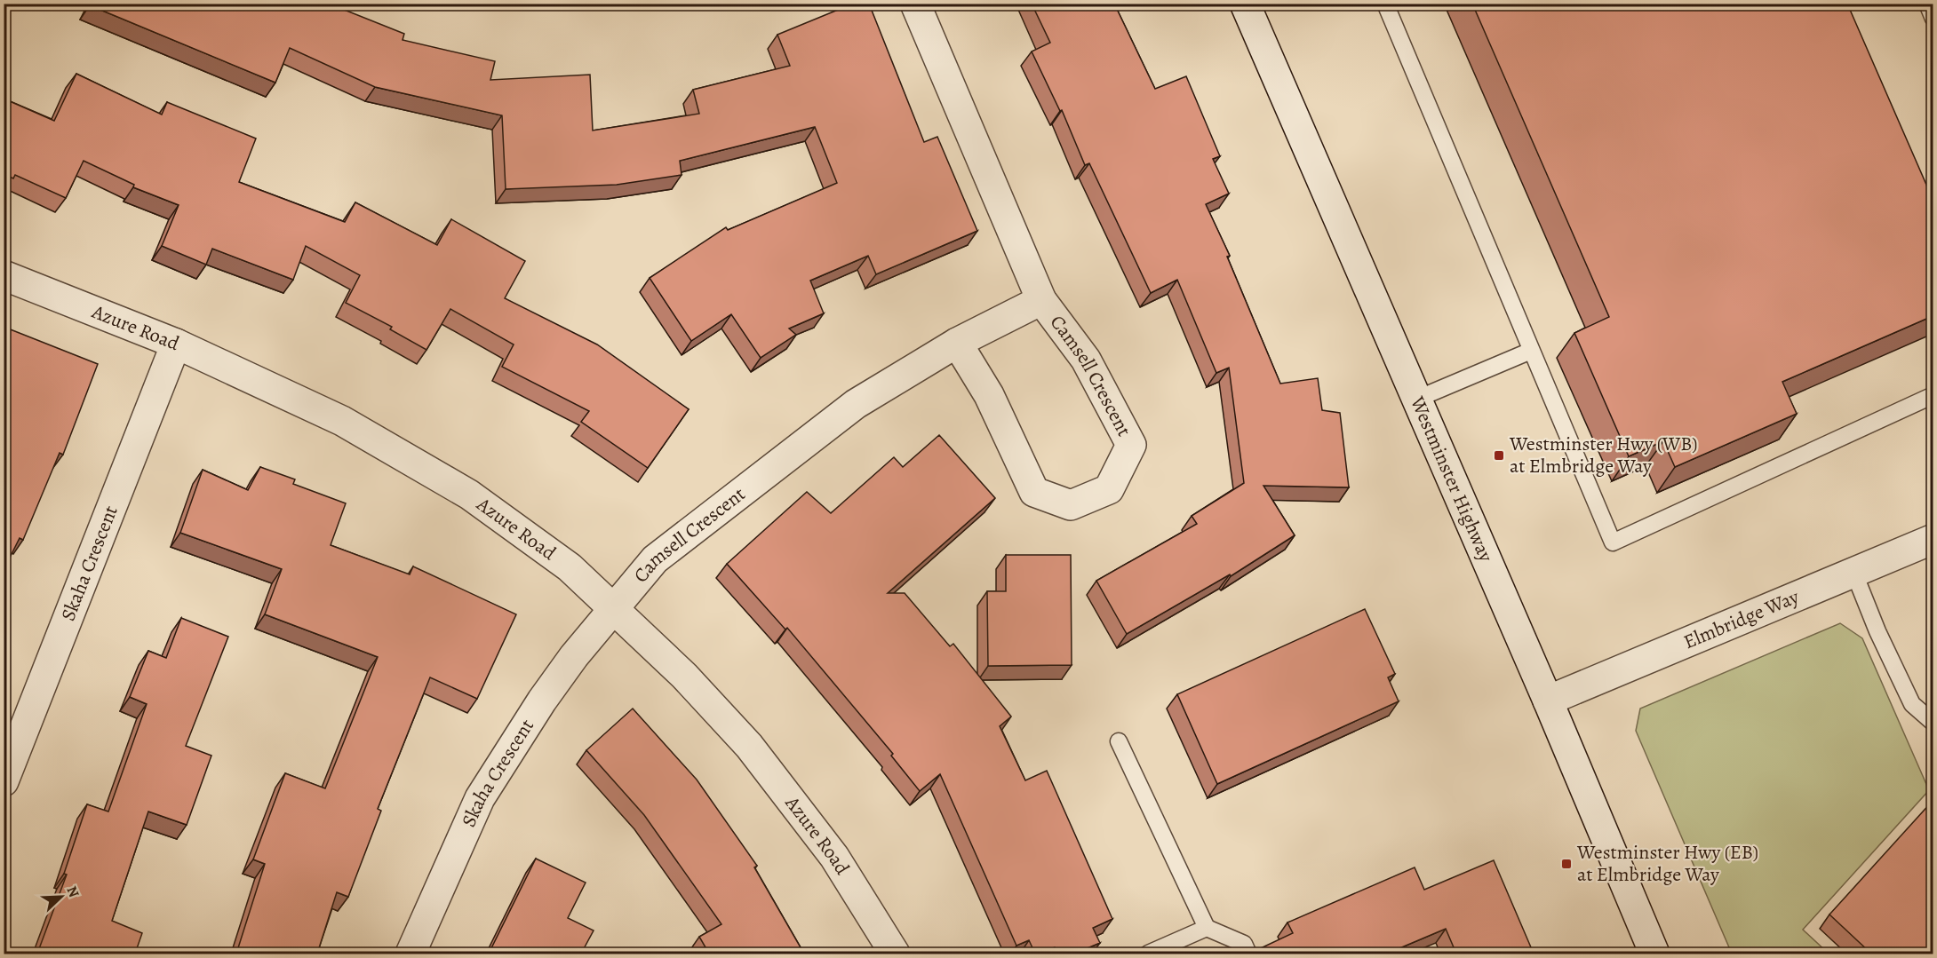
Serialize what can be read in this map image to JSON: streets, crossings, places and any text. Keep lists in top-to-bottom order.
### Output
{
  "streets": {
    "street": [
      "Azure Road",
      "Camsell Crescent",
      "Westminster Highway",
      "Skaha Crescent",
      "Elmbridge Way"
    ]
  },
  "crossings": [
    ["Azure Road", "Camsell Crescent"],
    ["Azure Road", "Skaha Crescent"],
    ["Camsell Crescent", "Skaha Crescent"],
    ["Westminster Highway", "Elmbridge Way"]
  ],
  "places": {
    "transit": ["Westminster Hwy (WB) at Elmbridge Way", "Westminster Hwy (EB) at Elmbridge Way"]
  },
  "north": "top right"
}
